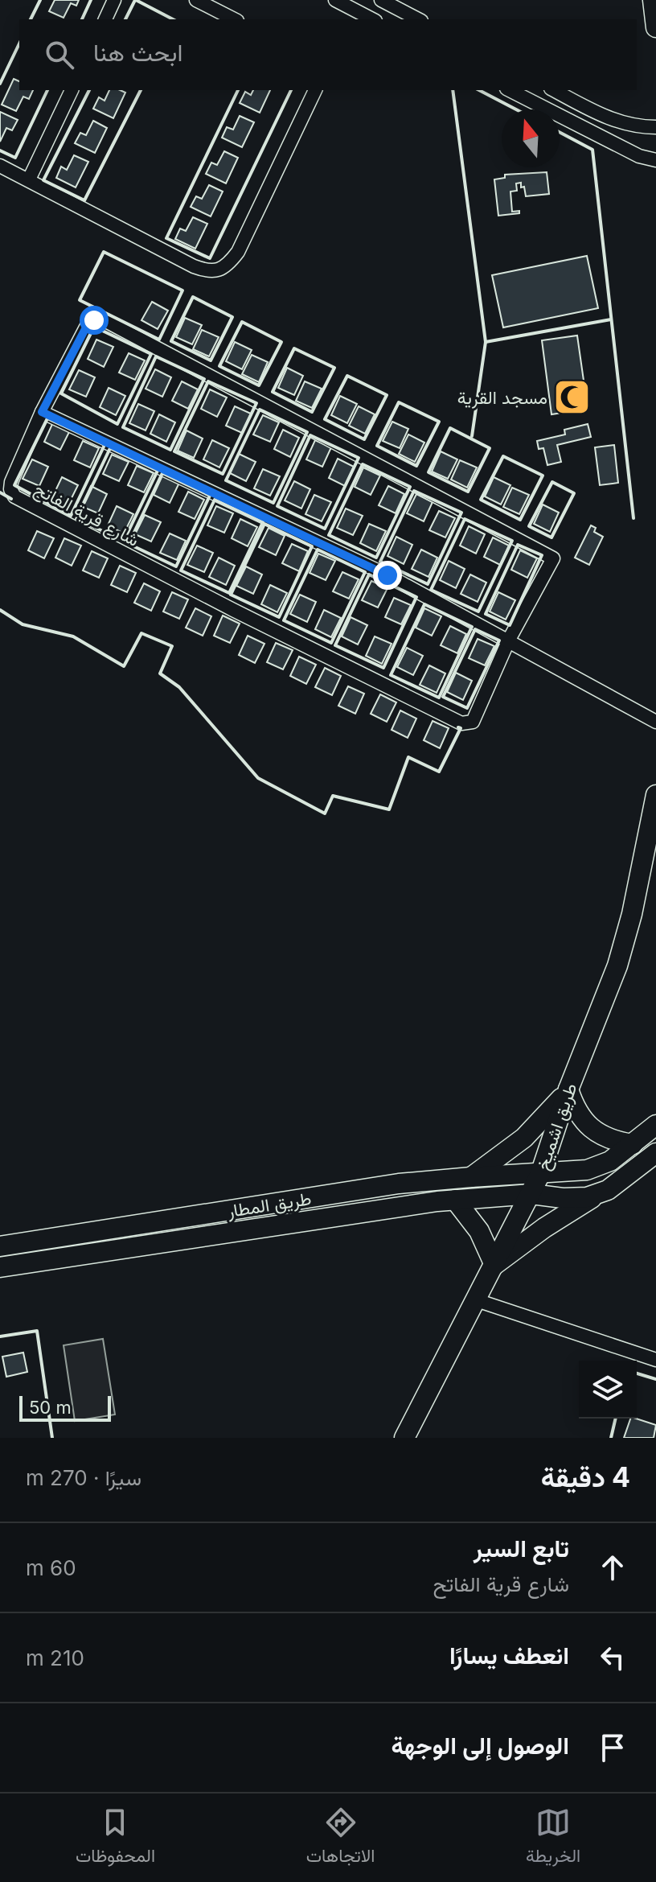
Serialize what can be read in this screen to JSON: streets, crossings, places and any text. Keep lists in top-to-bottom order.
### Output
{
  "streets": {
    "highway": ["طريق اشميخ", "طريق المطار"],
    "street": ["شارع قرية الفاتح"]
  },
  "crossings": [
    ["طريق اشميخ", "طريق المطار"]
  ],
  "places": {
    "mosque": ["مسجد القرية"]
  },
  "scale_bar": "50 m",
  "north": "top",
  "page": {
    "search": "ابحث هنا",
    "scale": "50 m",
    "heading": ["4 دقيقة", "سيرًا · 270 m"],
    "list": [
      ["تابع السير", "شارع قرية الفاتح", "60 m"],
      ["انعطف يسارًا", "210 m"],
      "الوصول إلى الوجهة"
    ],
    "nav": ["الخريطة", "الاتجاهات", "المحفوظات"]
  }
}
